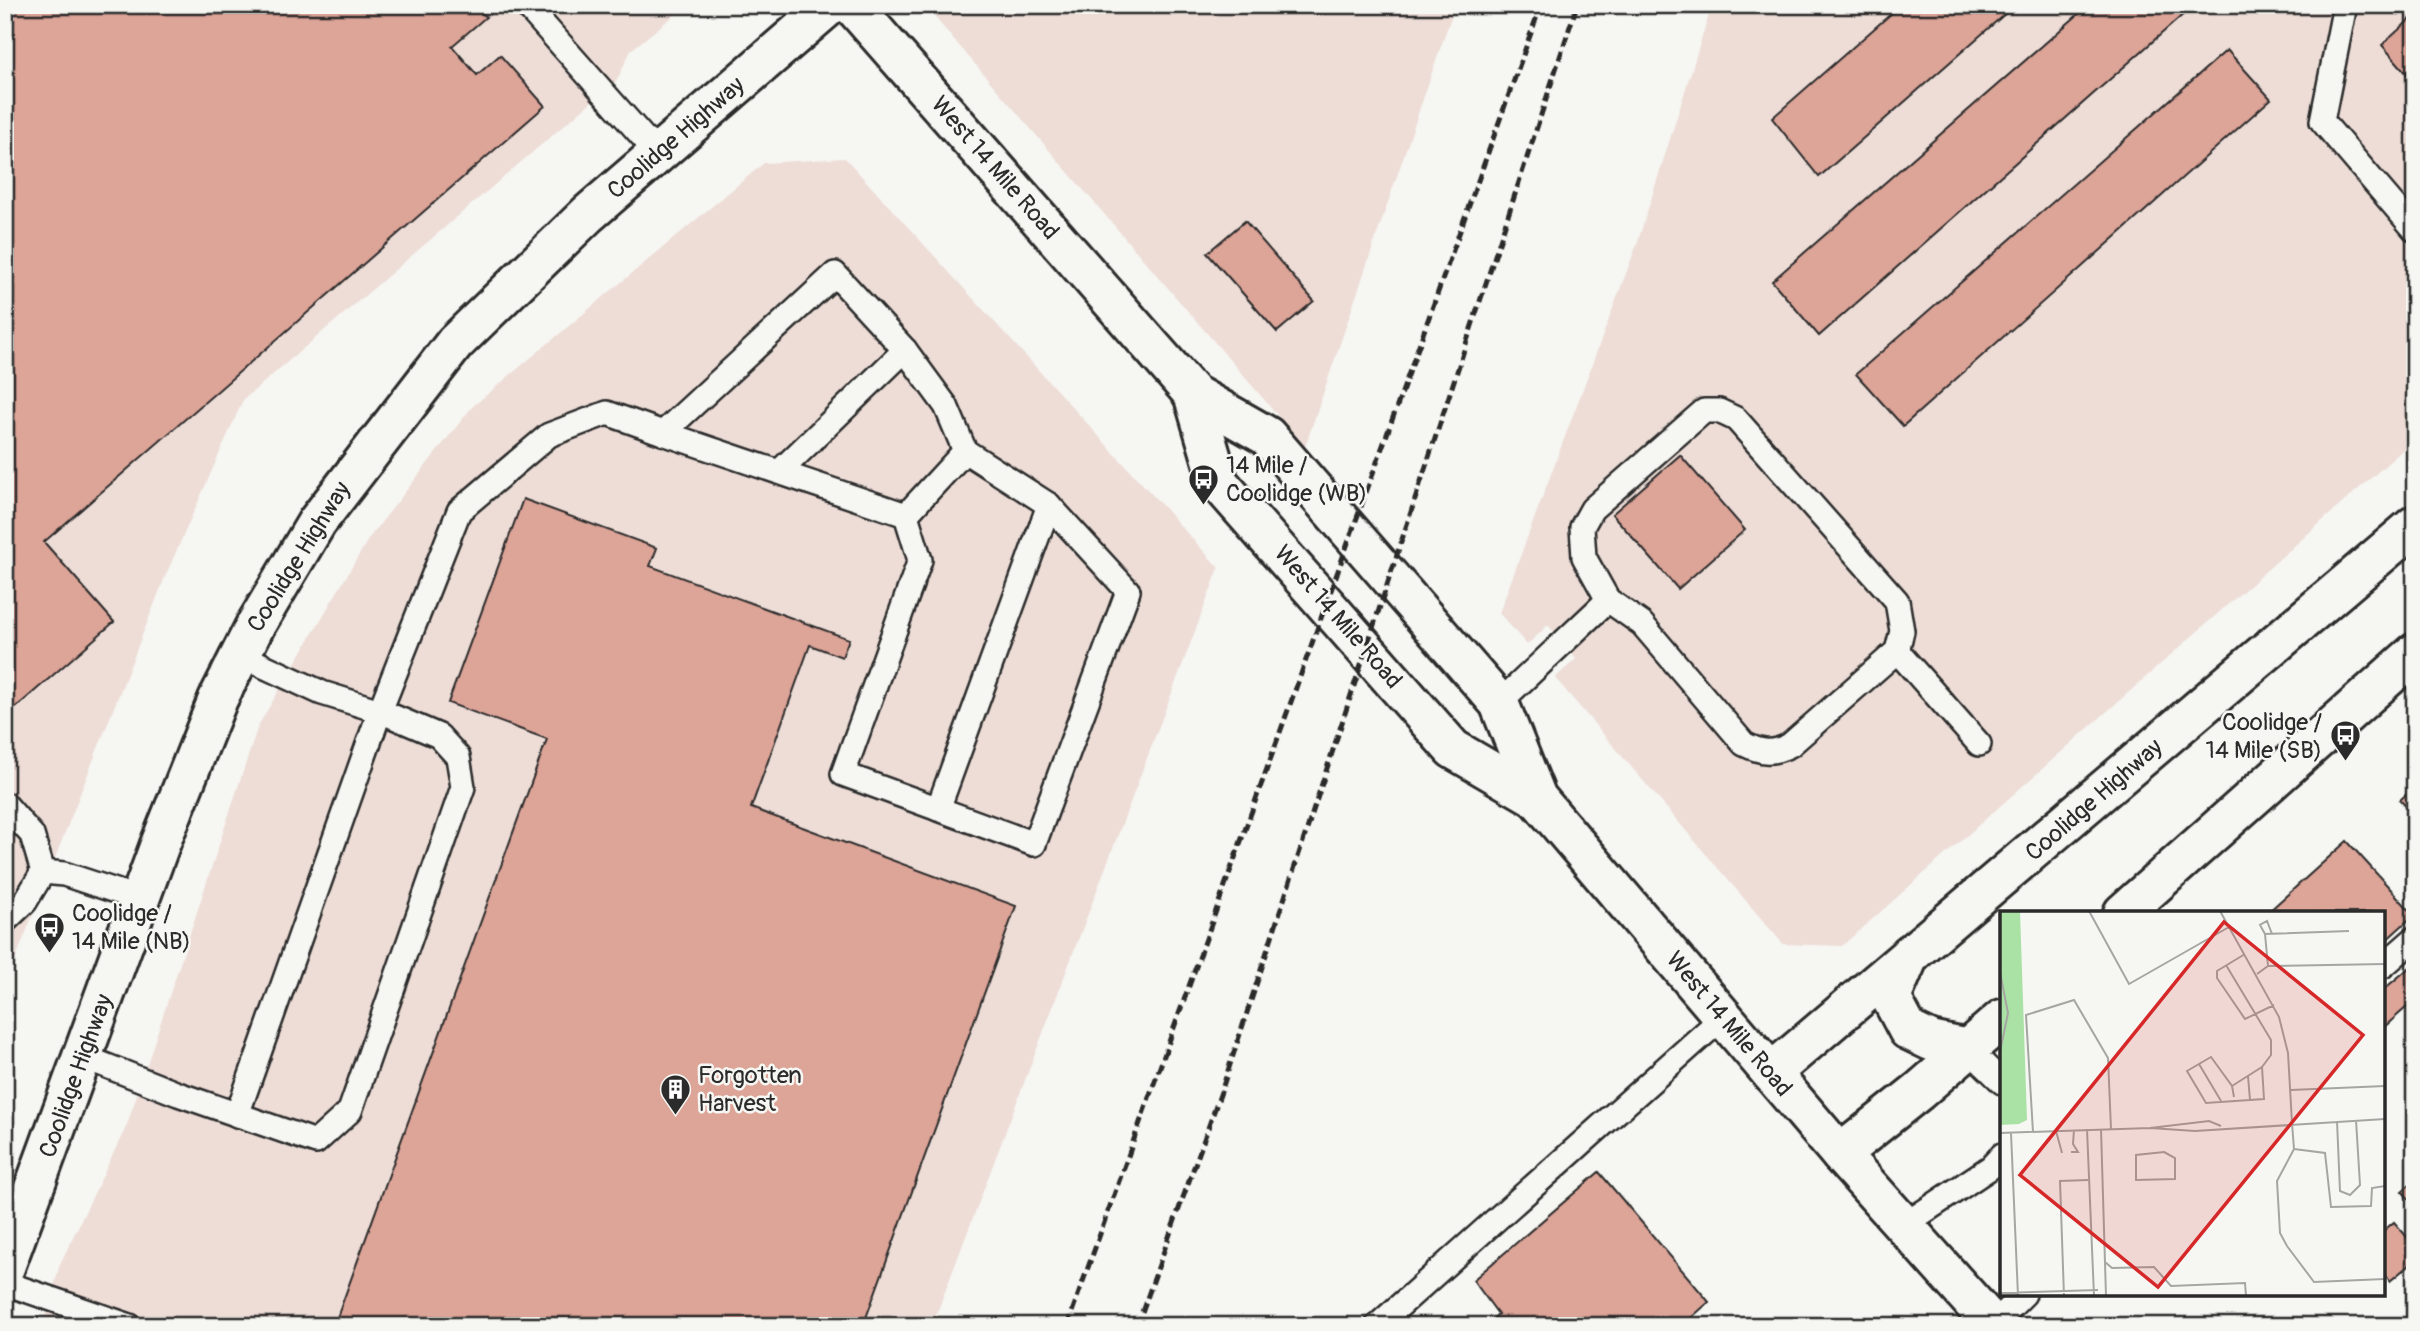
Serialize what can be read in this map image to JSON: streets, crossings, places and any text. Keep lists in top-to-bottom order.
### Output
{
  "streets": {
    "main road": ["Coolidge Highway", "West 14 Mile Road"]
  },
  "crossings": [
    ["Coolidge Highway", "West 14 Mile Road"]
  ],
  "places": {
    "bus stop": ["14 Mile / Coolidge (WB)", "Coolidge / 14 Mile (SB)", "Coolidge / 14 Mile (NB)"],
    "building": ["Forgotten Harvest"]
  }
}
